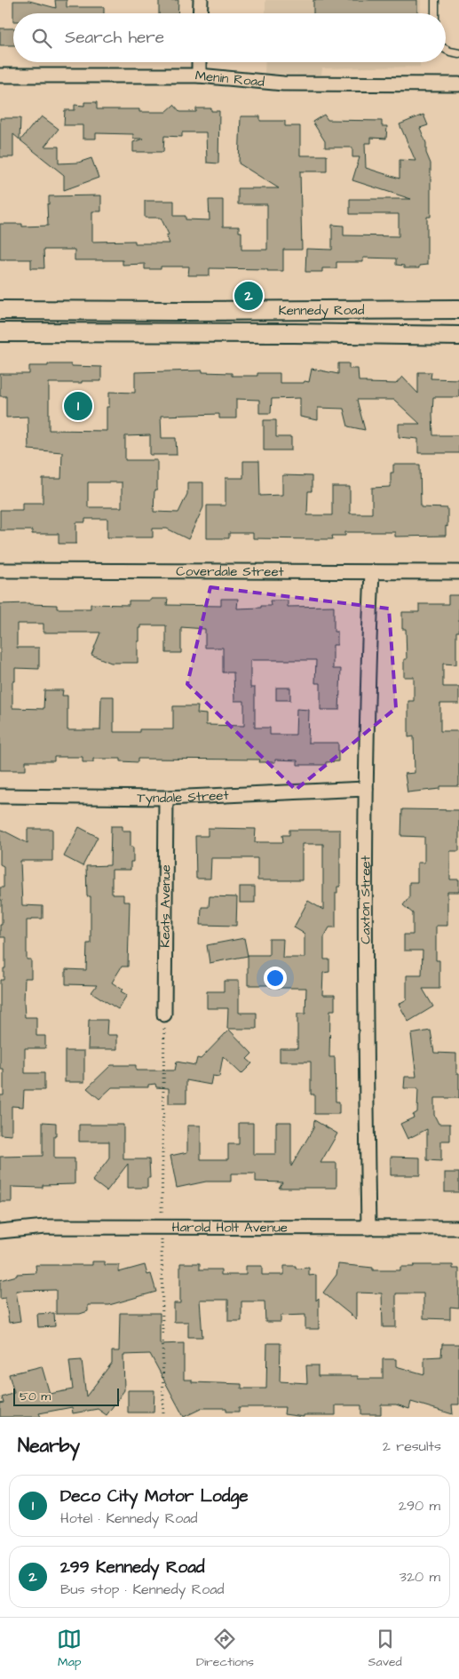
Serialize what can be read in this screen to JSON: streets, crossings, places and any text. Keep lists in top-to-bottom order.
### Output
{
  "streets": {
    "main road": ["Kennedy Road"],
    "street": [
      "Menin Road",
      "Coverdale Street",
      "Tyndale Street",
      "Caxton Street",
      "Keats Avenue",
      "Harold Holt Avenue"
    ]
  },
  "crossings": [
    ["Coverdale Street", "Caxton Street"],
    ["Tyndale Street", "Caxton Street"],
    ["Tyndale Street", "Keats Avenue"],
    ["Caxton Street", "Harold Holt Avenue"]
  ],
  "scale_bar": "50 m",
  "page": {
    "search": "Search here",
    "pins": ["2", "1"],
    "scale": "50 m",
    "heading": ["Nearby", "2 results"],
    "list": [
      {
        "mark": "1",
        "name": "Deco City Motor Lodge",
        "note": "Hotel · Kennedy Road",
        "value": "290 m"
      },
      {
        "mark": "2",
        "name": "299 Kennedy Road",
        "note": "Bus stop · Kennedy Road",
        "value": "320 m"
      }
    ],
    "nav": ["Map", "Directions", "Saved"]
  }
}
